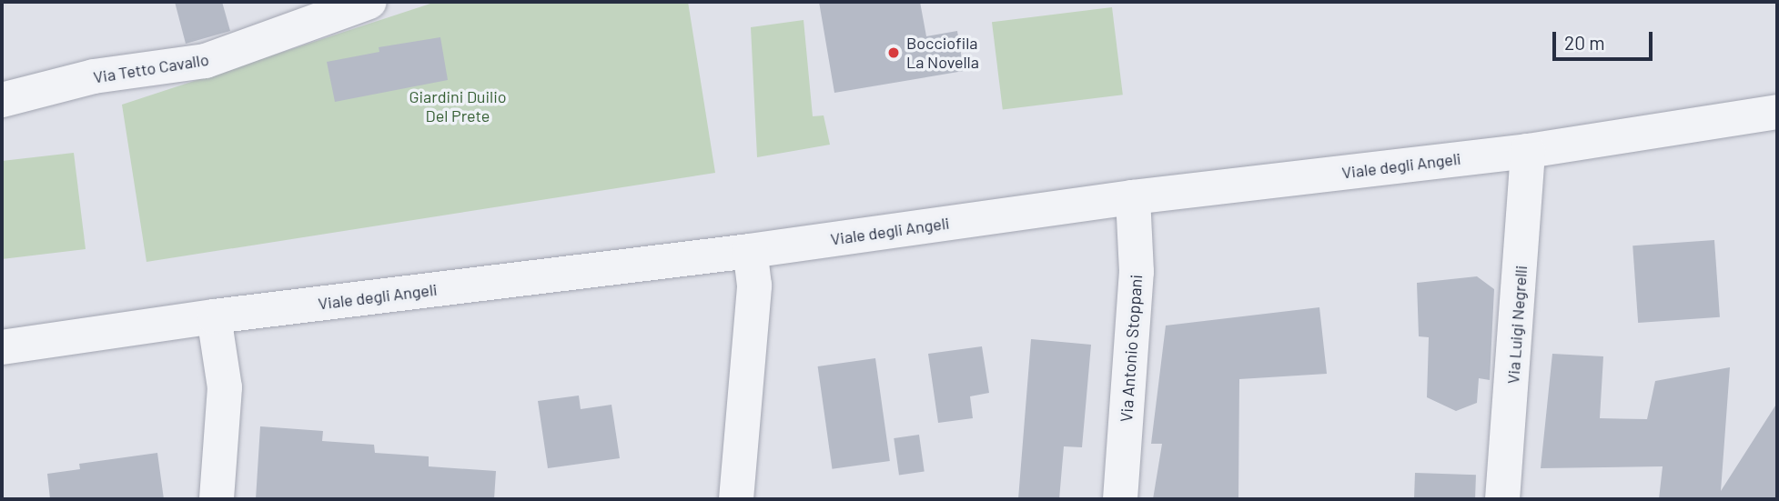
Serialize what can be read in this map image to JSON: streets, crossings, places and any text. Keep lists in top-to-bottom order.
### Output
{
  "streets": {
    "street": [
      "Via Tetto Cavallo",
      "Viale degli Angeli",
      "Via Luigi Negrelli",
      "Via Antonio Stoppani"
    ]
  },
  "crossings": [
    ["Viale degli Angeli", "Via Luigi Negrelli"],
    ["Viale degli Angeli", "Via Antonio Stoppani"]
  ],
  "parks": ["Giardini Duilio Del Prete"],
  "places": ["Bocciofila La Novella"],
  "scale_bar": "20 m"
}
